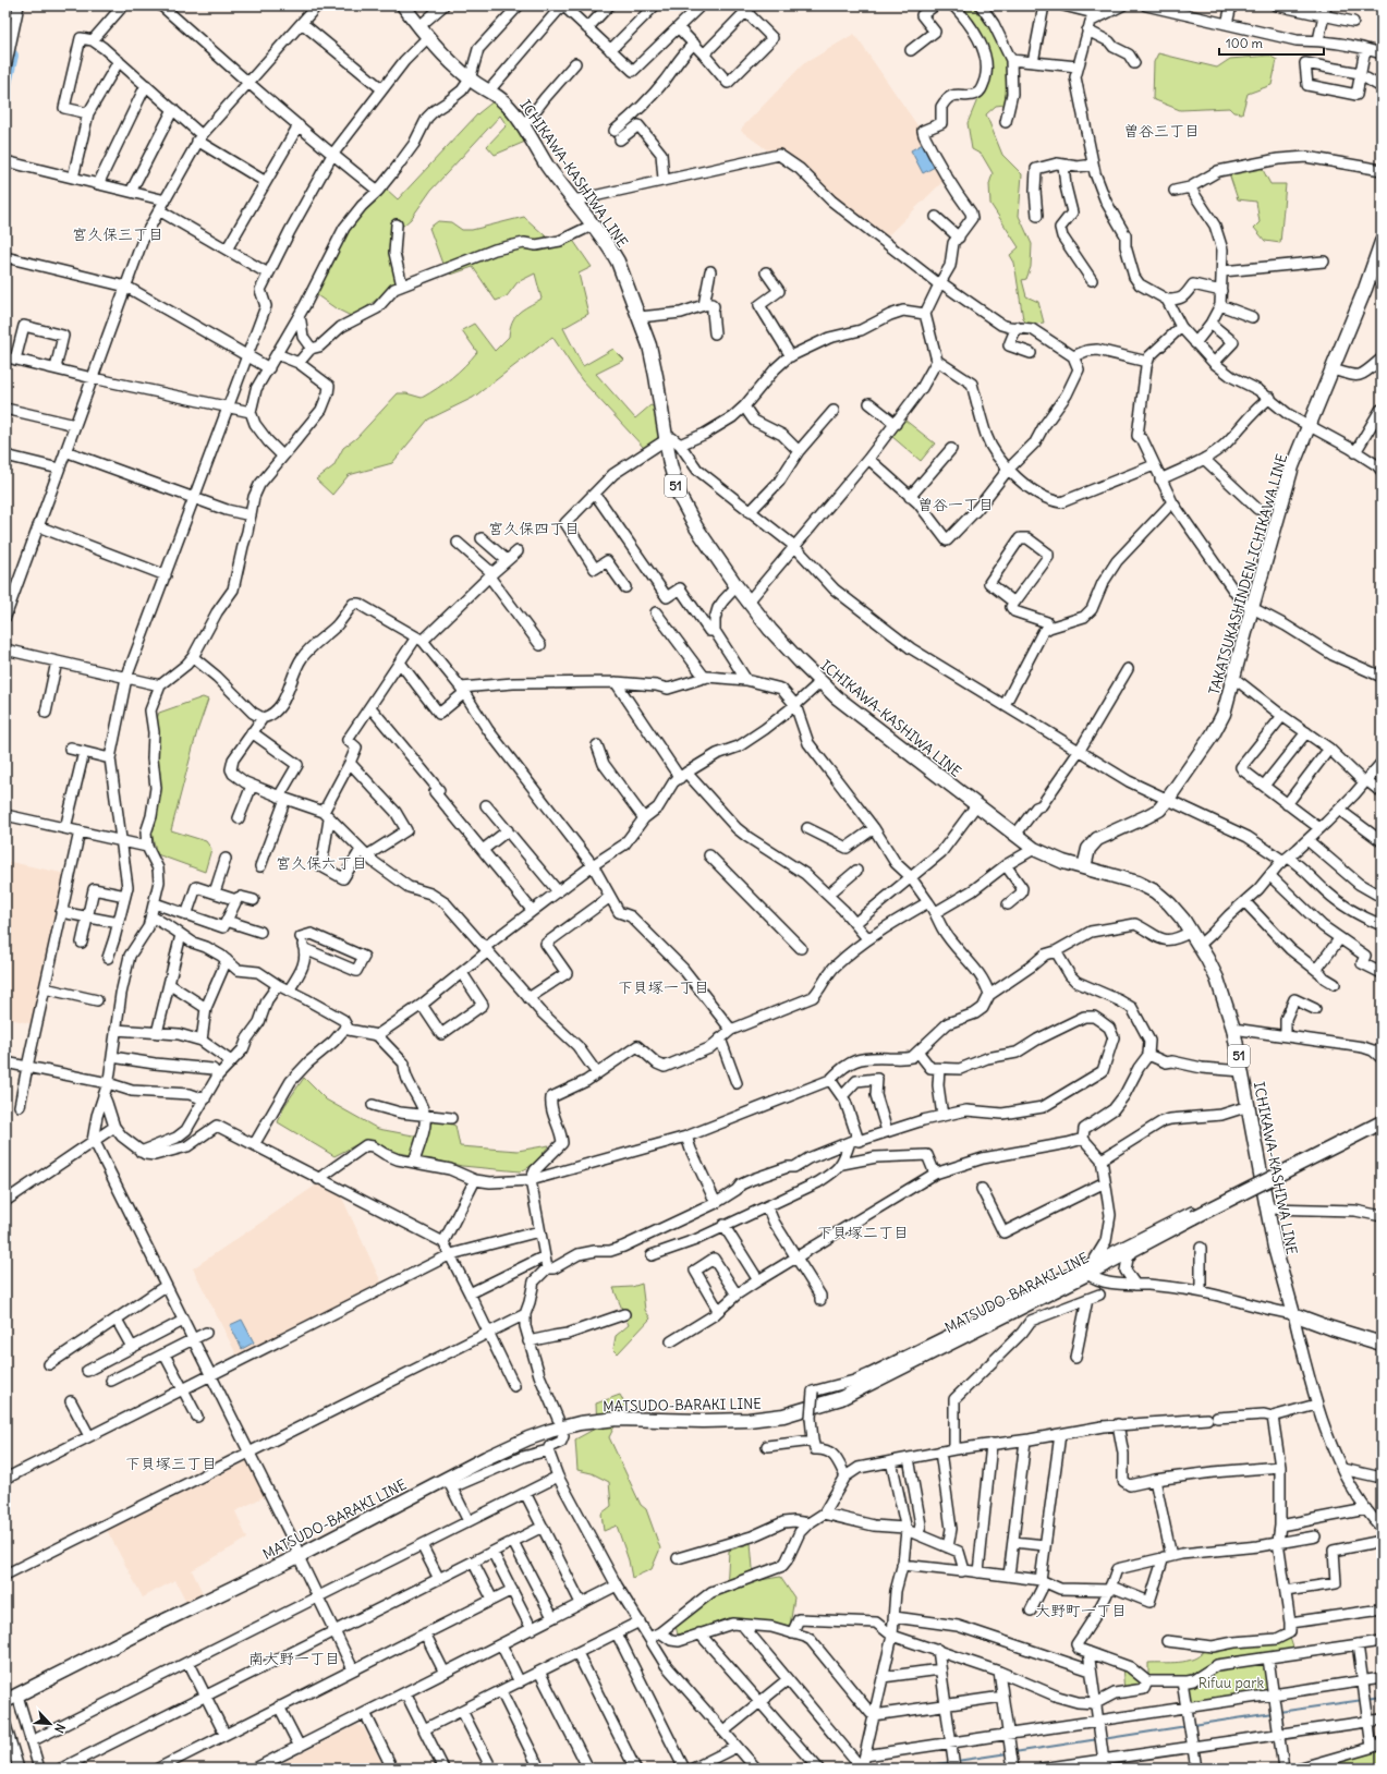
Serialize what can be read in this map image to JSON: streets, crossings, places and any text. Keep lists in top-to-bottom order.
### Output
{
  "streets": {
    "main road": [
      "ICHIKAWA-KASHIWA LINE",
      "51",
      "TAKATSUKASHINDEN-ICHIKAWA LINE",
      "MATSUDO-BARAKI LINE"
    ]
  },
  "crossings": [
    ["ICHIKAWA-KASHIWA LINE", "TAKATSUKASHINDEN-ICHIKAWA LINE"]
  ],
  "districts": [
    "曽谷三丁目",
    "宮久保三丁目",
    "曽谷一丁目",
    "宮久保四丁目",
    "宮久保六丁目",
    "下貝塚一丁目",
    "下貝塚二丁目",
    "下貝塚三丁目",
    "大野町一丁目",
    "南大野一丁目"
  ],
  "parks": ["Rifuu park"],
  "scale_bar": "100 m",
  "north": "bottom right"
}
